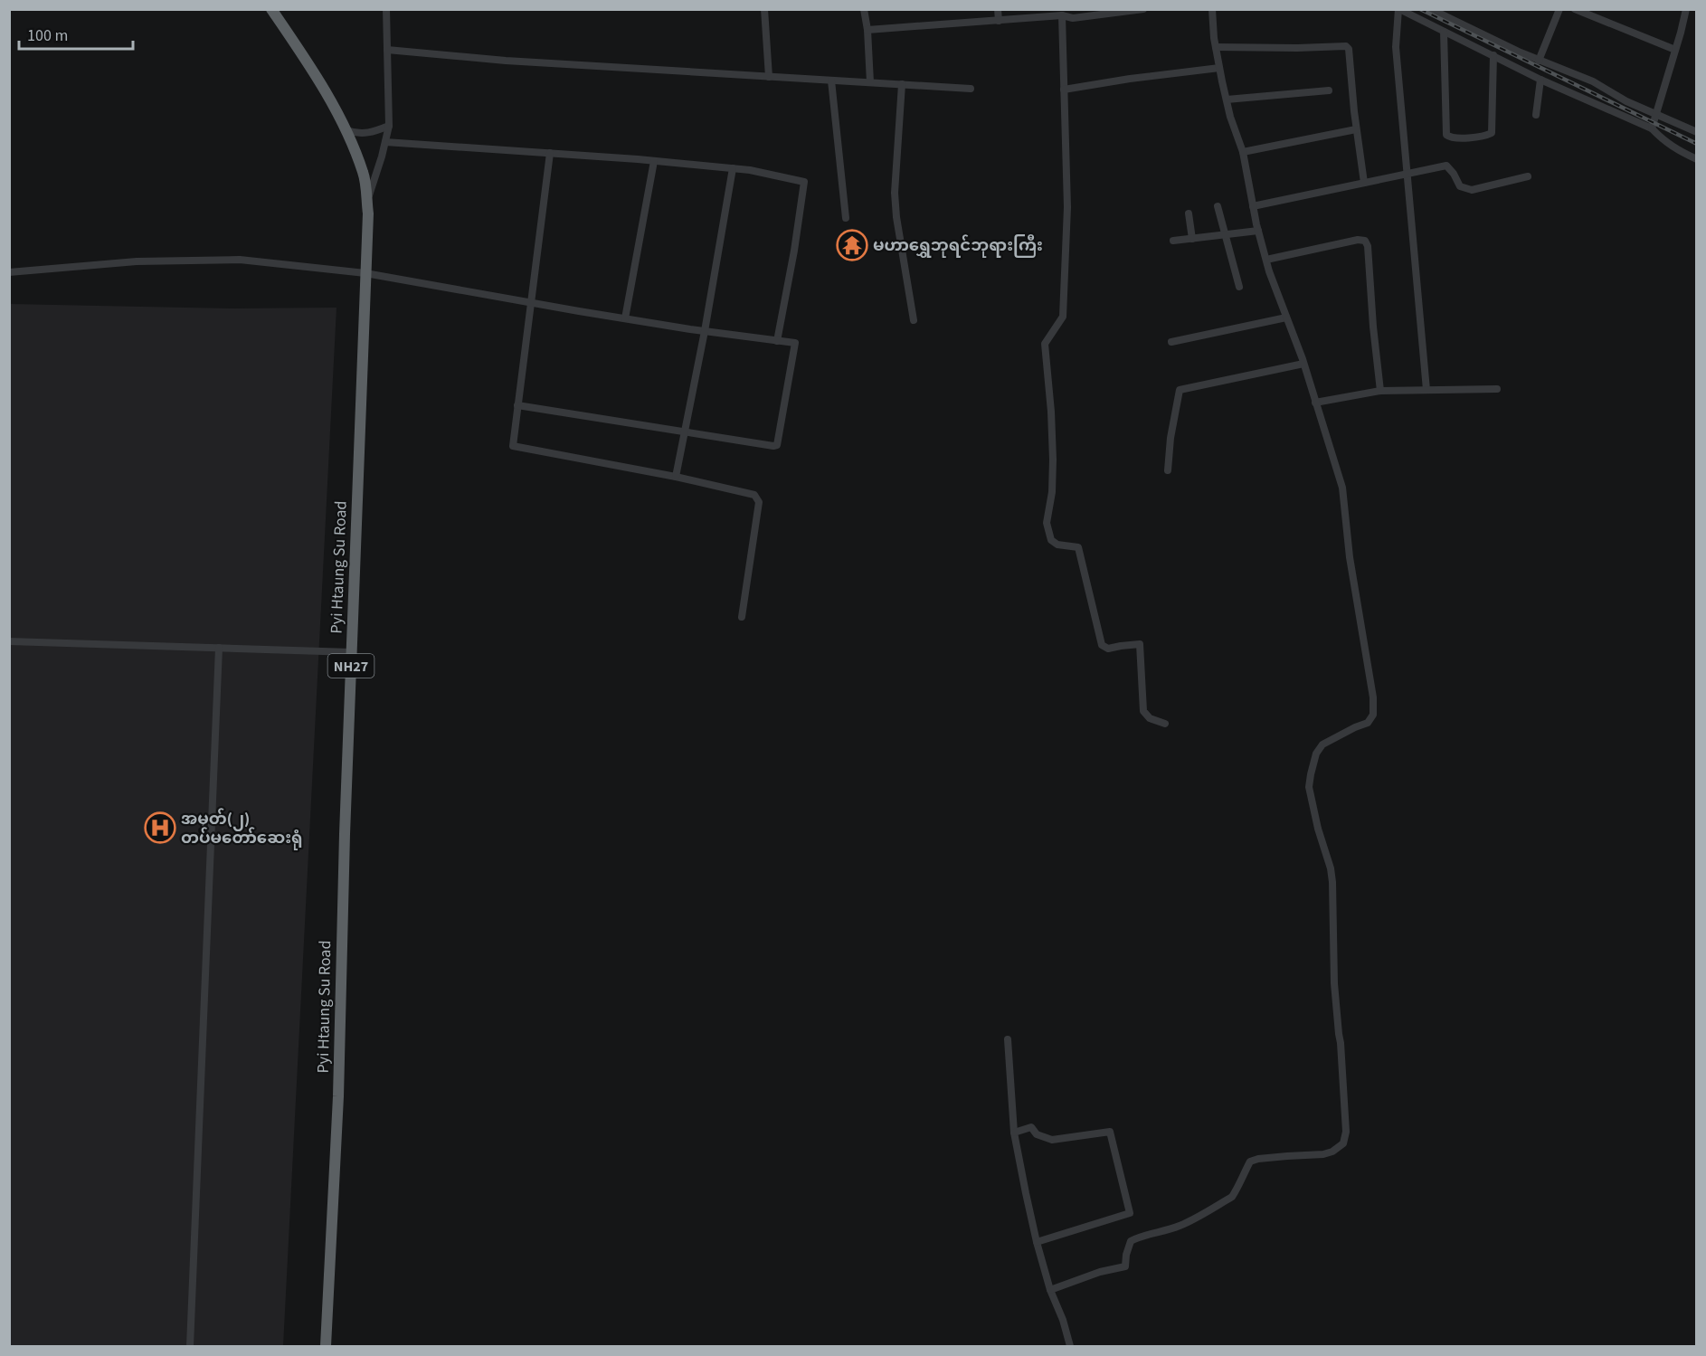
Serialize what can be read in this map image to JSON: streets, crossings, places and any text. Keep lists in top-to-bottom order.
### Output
{
  "streets": {
    "highway": ["Pyi Htaung Su Road", "NH27"]
  },
  "places": {
    "temple": ["မဟာရွှေဘုရင်ဘုရားကြီး"],
    "hospital": ["အမှတ်(၂) တပ်မတော်ဆေးရုံ"]
  },
  "scale_bar": "100 m"
}
